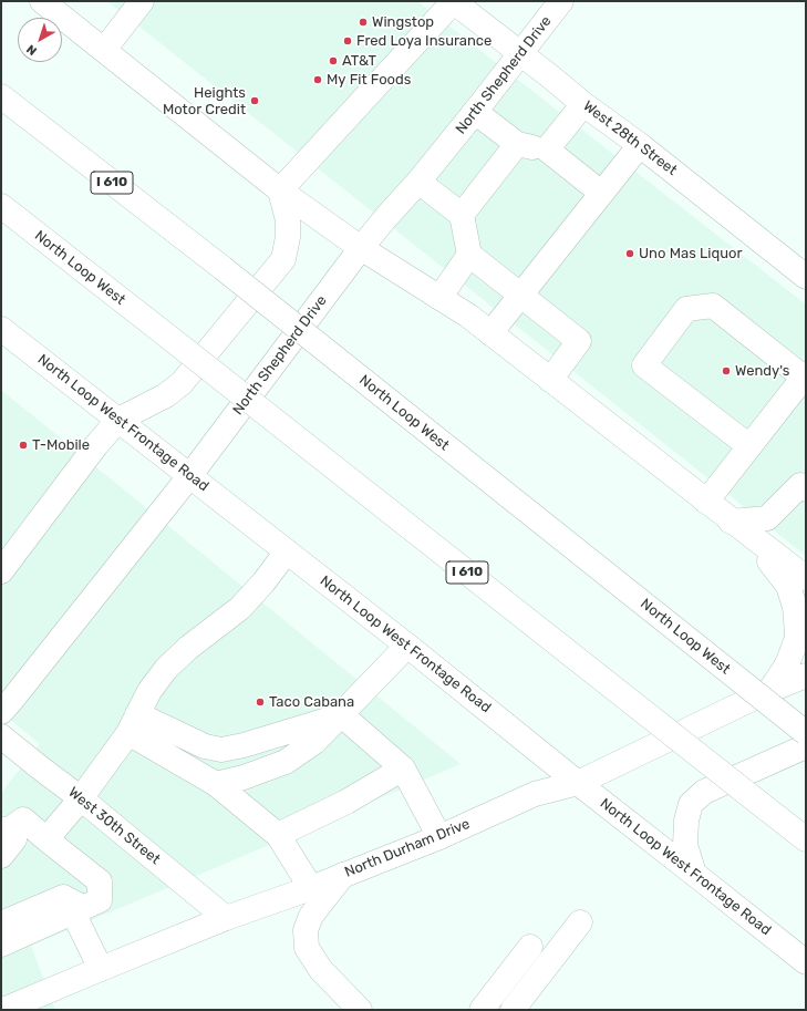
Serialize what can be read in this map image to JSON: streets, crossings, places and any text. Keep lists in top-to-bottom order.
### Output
{
  "streets": {
    "main road": [
      "North Shepherd Drive",
      "West 28th Street",
      "I 610",
      "North Loop West",
      "North Loop West Frontage Road",
      "West 30th Street",
      "North Durham Drive"
    ]
  },
  "crossings": [
    ["North Shepherd Drive", "West 28th Street"],
    ["North Shepherd Drive", "North Loop West Frontage Road"],
    ["North Loop West Frontage Road", "North Durham Drive"],
    ["West 30th Street", "North Durham Drive"]
  ],
  "places": [
    "Wingstop",
    "Fred Loya Insurance",
    "AT&T",
    "My Fit Foods",
    "Heights Motor Credit",
    "Uno Mas Liquor",
    "Wendy's",
    "T-Mobile",
    "Taco Cabana"
  ],
  "north": "bottom left"
}
